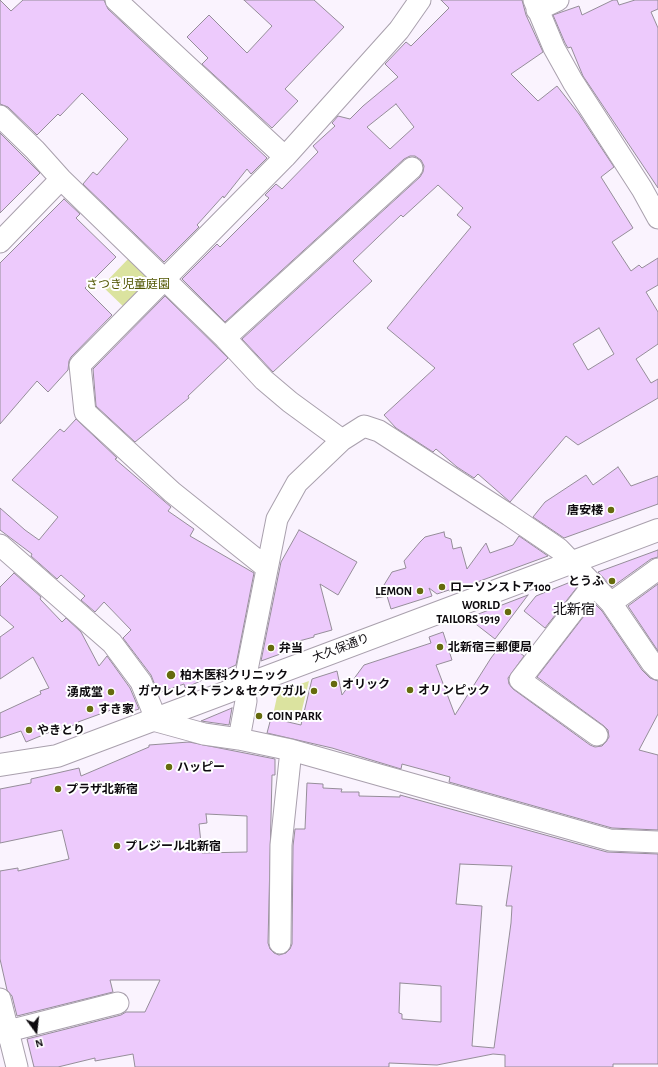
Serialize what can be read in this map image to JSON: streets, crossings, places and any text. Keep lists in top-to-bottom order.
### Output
{
  "streets": {
    "main road": ["大久保通り"]
  },
  "districts": ["北新宿"],
  "parks": ["さつき児童庭園"],
  "places": [
    "唐安楼",
    "とうふ",
    "ローソンストア100",
    "LEMON",
    "WORLD TAILORS 1919",
    "北新宿三郵便局",
    "弁当",
    "柏木医科クリニック",
    "オリック",
    "オリンピック",
    "ガウレレストラン＆セクワガル",
    "湧成堂",
    "すき家",
    "COIN PARK",
    "やきとり",
    "ハッピー",
    "プラザ北新宿",
    "プレジール北新宿"
  ],
  "north": "bottom"
}
